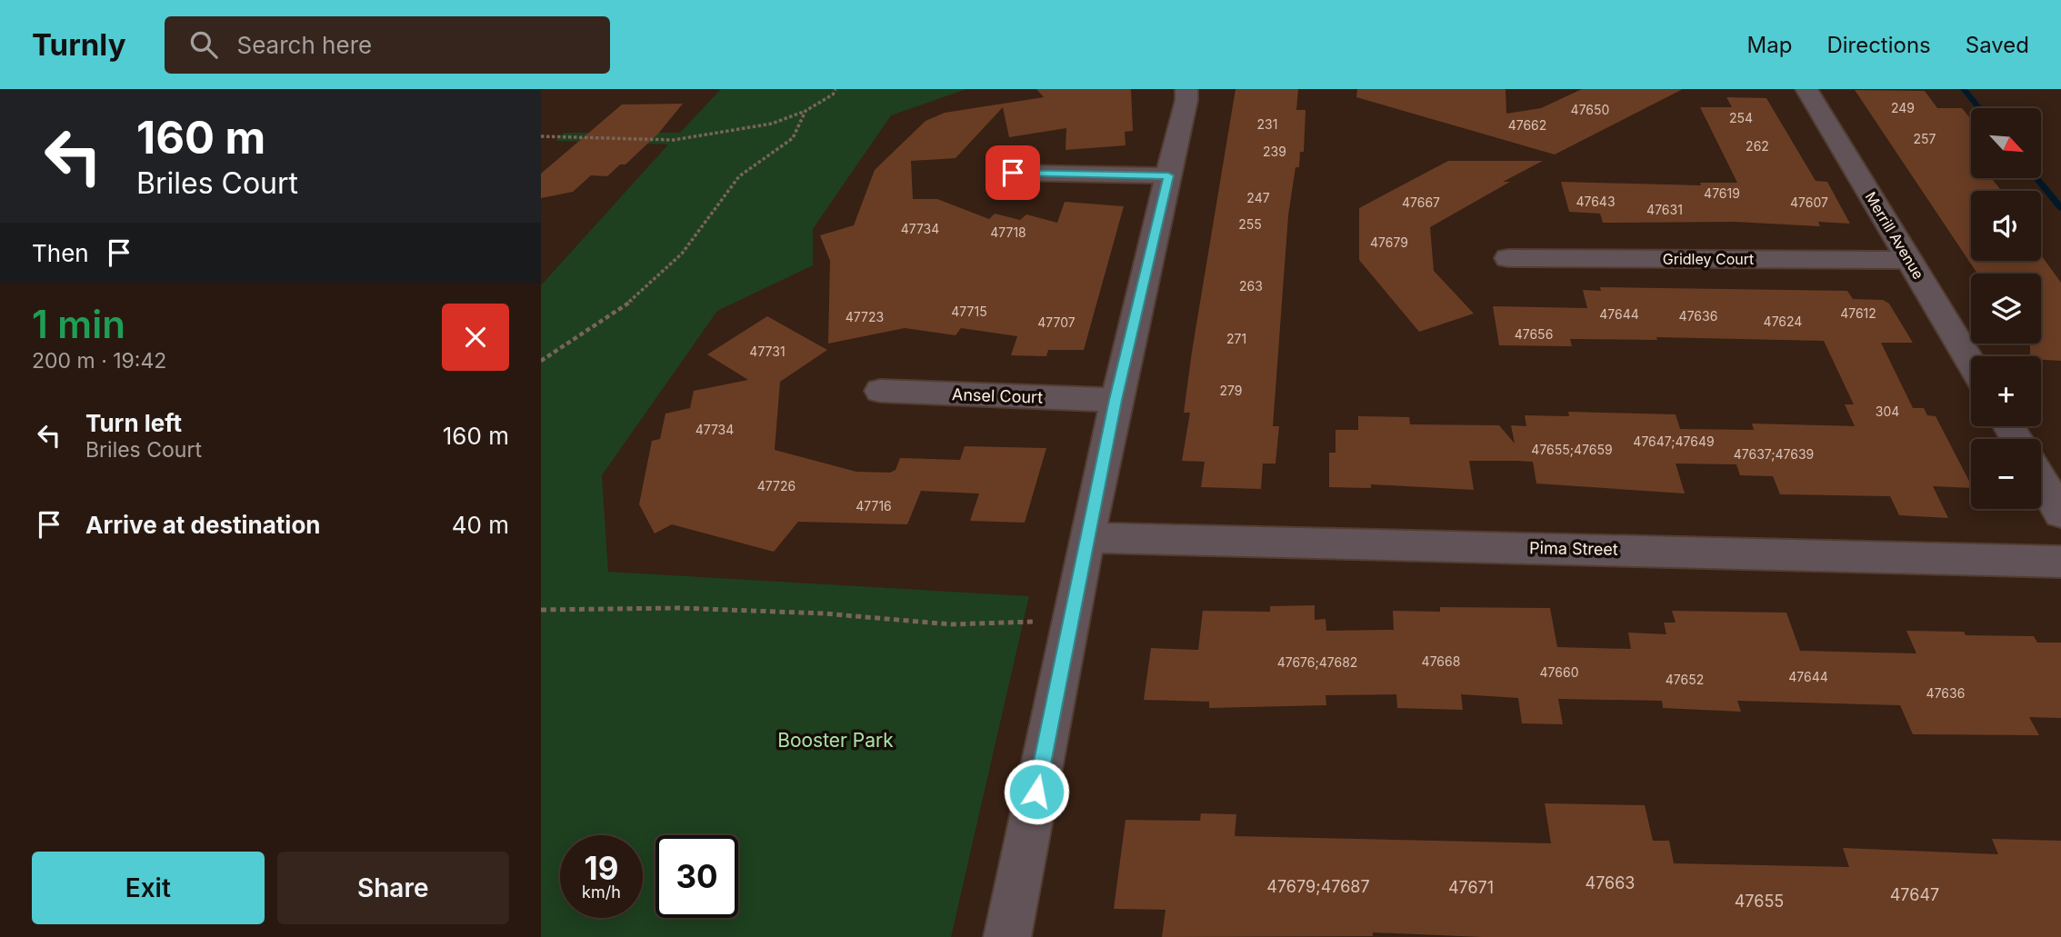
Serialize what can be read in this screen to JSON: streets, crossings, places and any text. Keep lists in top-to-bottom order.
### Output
{
  "streets": {
    "street": [
      "Merrill Avenue",
      "Gridley Court",
      "Ansel Court",
      "Pima Street"
    ]
  },
  "crossings": [
    ["Merrill Avenue", "Gridley Court"]
  ],
  "parks": ["Booster Park"],
  "house_numbers": [
    "249",
    "47650",
    "254",
    "231",
    "47662",
    "257",
    "262",
    "239",
    "47619",
    "247",
    "47643",
    "47667",
    "47607",
    "47631",
    "255",
    "47734",
    "47718",
    "47679",
    "263",
    "47715",
    "47612",
    "47644",
    "47636",
    "47723",
    "47624",
    "47707",
    "47656",
    "271",
    "47731",
    "279",
    "304",
    "47734",
    "47647;47649",
    "47655;47659",
    "47637;47639",
    "47726",
    "47716",
    "47668",
    "47676;47682",
    "47660",
    "47644",
    "47652",
    "47636",
    "47663",
    "47679;47687",
    "47671",
    "47647",
    "47655"
  ],
  "north": "bottom right",
  "page": {
    "header": "Turnly",
    "search": "Search here",
    "nav": ["Map", "Directions", "Saved"],
    "turn": ["160 m", "Briles Court"],
    "map_buttons": ["+", "−"],
    "then": "Then",
    "heading": ["1 min", "200 m · 19:42"],
    "list": [
      {
        "name": "Turn left",
        "note": "Briles Court",
        "value": "160 m"
      },
      {
        "name": "Arrive at destination",
        "value": "40 m"
      }
    ],
    "speed": "19 km/h",
    "limit": "30",
    "buttons": ["Exit", "Share"]
  }
}
